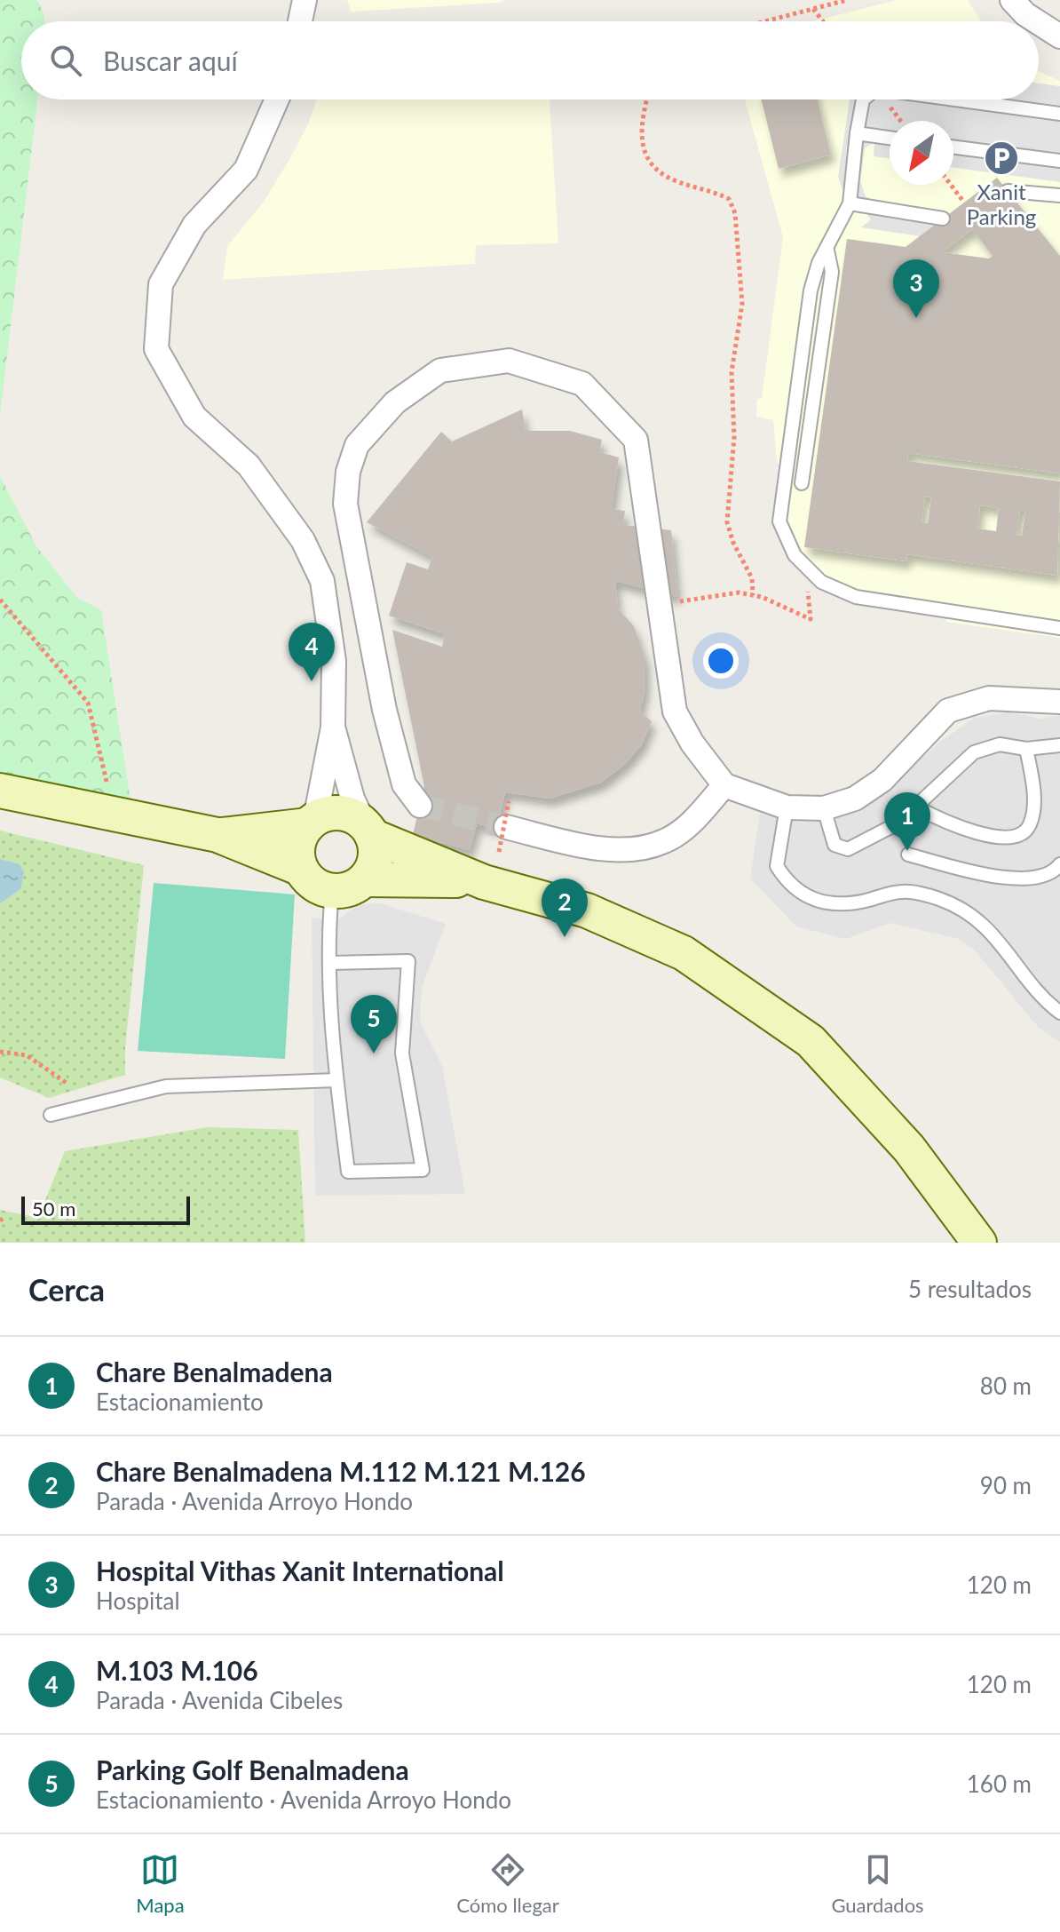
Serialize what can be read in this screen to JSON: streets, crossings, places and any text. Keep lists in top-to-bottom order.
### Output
{
  "places": {
    "parking": ["Xanit Parking"]
  },
  "scale_bar": "50 m",
  "north": "bottom left",
  "page": {
    "search": "Buscar aquí",
    "pins": [
      "3",
      "4",
      "1",
      "2",
      "5"
    ],
    "scale": "50 m",
    "heading": ["Cerca", "5 resultados"],
    "list": [
      {
        "mark": "1",
        "name": "Chare Benalmadena",
        "note": "Estacionamiento",
        "value": "80 m"
      },
      {
        "mark": "2",
        "name": "Chare Benalmadena M.112 M.121 M.126",
        "note": "Parada · Avenida Arroyo Hondo",
        "value": "90 m"
      },
      {
        "mark": "3",
        "name": "Hospital Vithas Xanit International",
        "note": "Hospital",
        "value": "120 m"
      },
      {
        "mark": "4",
        "name": "M.103 M.106",
        "note": "Parada · Avenida Cibeles",
        "value": "120 m"
      },
      {
        "mark": "5",
        "name": "Parking Golf Benalmadena",
        "note": "Estacionamiento · Avenida Arroyo Hondo",
        "value": "160 m"
      }
    ],
    "nav": ["Mapa", "Cómo llegar", "Guardados"]
  }
}
